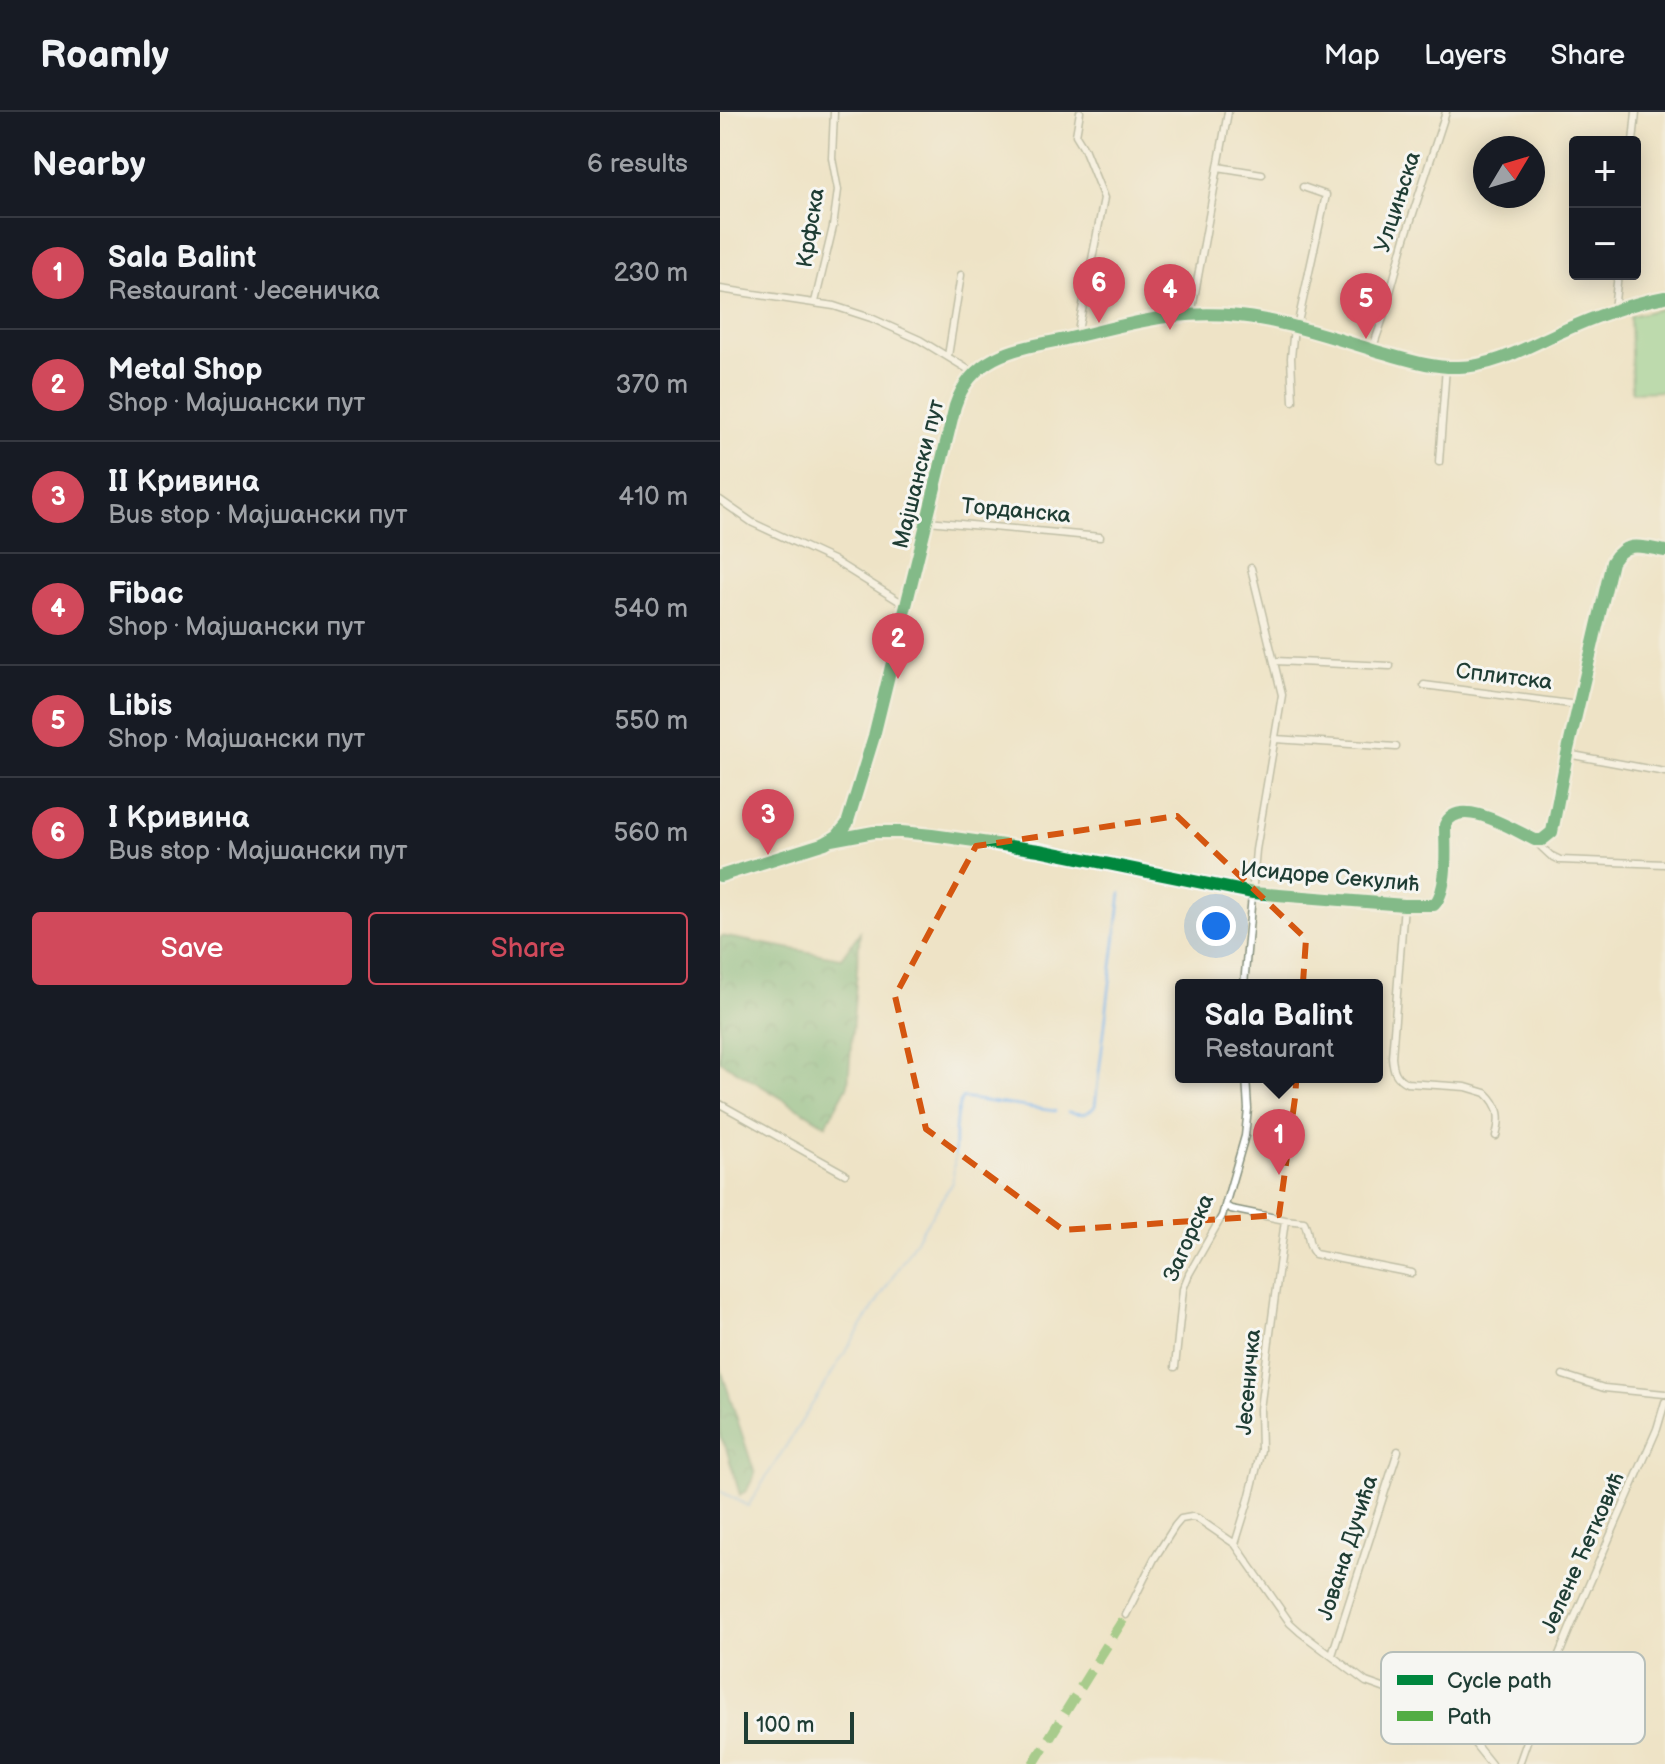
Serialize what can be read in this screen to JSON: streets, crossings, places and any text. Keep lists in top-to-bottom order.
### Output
{
  "streets": {
    "street": [
      "Улцињска",
      "Крфска",
      "Мајшански пут",
      "Торданска",
      "Сплитска",
      "Исидоре Секулић",
      "Загорска",
      "Јесеничка",
      "Јована Дучића",
      "Јелене Ћетковић"
    ]
  },
  "crossings": [
    ["Мајшански пут", "Торданска"],
    ["Мајшански пут", "Исидоре Секулић"]
  ],
  "legend": ["Cycle path", "Path"],
  "scale_bar": "100 m",
  "north": "top right",
  "page": {
    "header": "Roamly",
    "nav": ["Map", "Layers", "Share"],
    "heading": ["Nearby", "6 results"],
    "map_buttons": ["+", "−"],
    "list": [
      {
        "mark": "1",
        "name": "Sala Balint",
        "note": "Restaurant · Јесеничка",
        "value": "230 m"
      },
      {
        "mark": "2",
        "name": "Metal Shop",
        "note": "Shop · Мајшански пут",
        "value": "370 m"
      },
      {
        "mark": "3",
        "name": "II Кривина",
        "note": "Bus stop · Мајшански пут",
        "value": "410 m"
      },
      {
        "mark": "4",
        "name": "Fibac",
        "note": "Shop · Мајшански пут",
        "value": "540 m"
      },
      {
        "mark": "5",
        "name": "Libis",
        "note": "Shop · Мајшански пут",
        "value": "550 m"
      },
      {
        "mark": "6",
        "name": "I Кривина",
        "note": "Bus stop · Мајшански пут",
        "value": "560 m"
      }
    ],
    "pins": [
      "6",
      "4",
      "5",
      "2",
      "3",
      "1"
    ],
    "buttons": ["Save", "Share"],
    "popup": ["Sala Balint", "Restaurant"],
    "scale": "100 m"
  }
}
